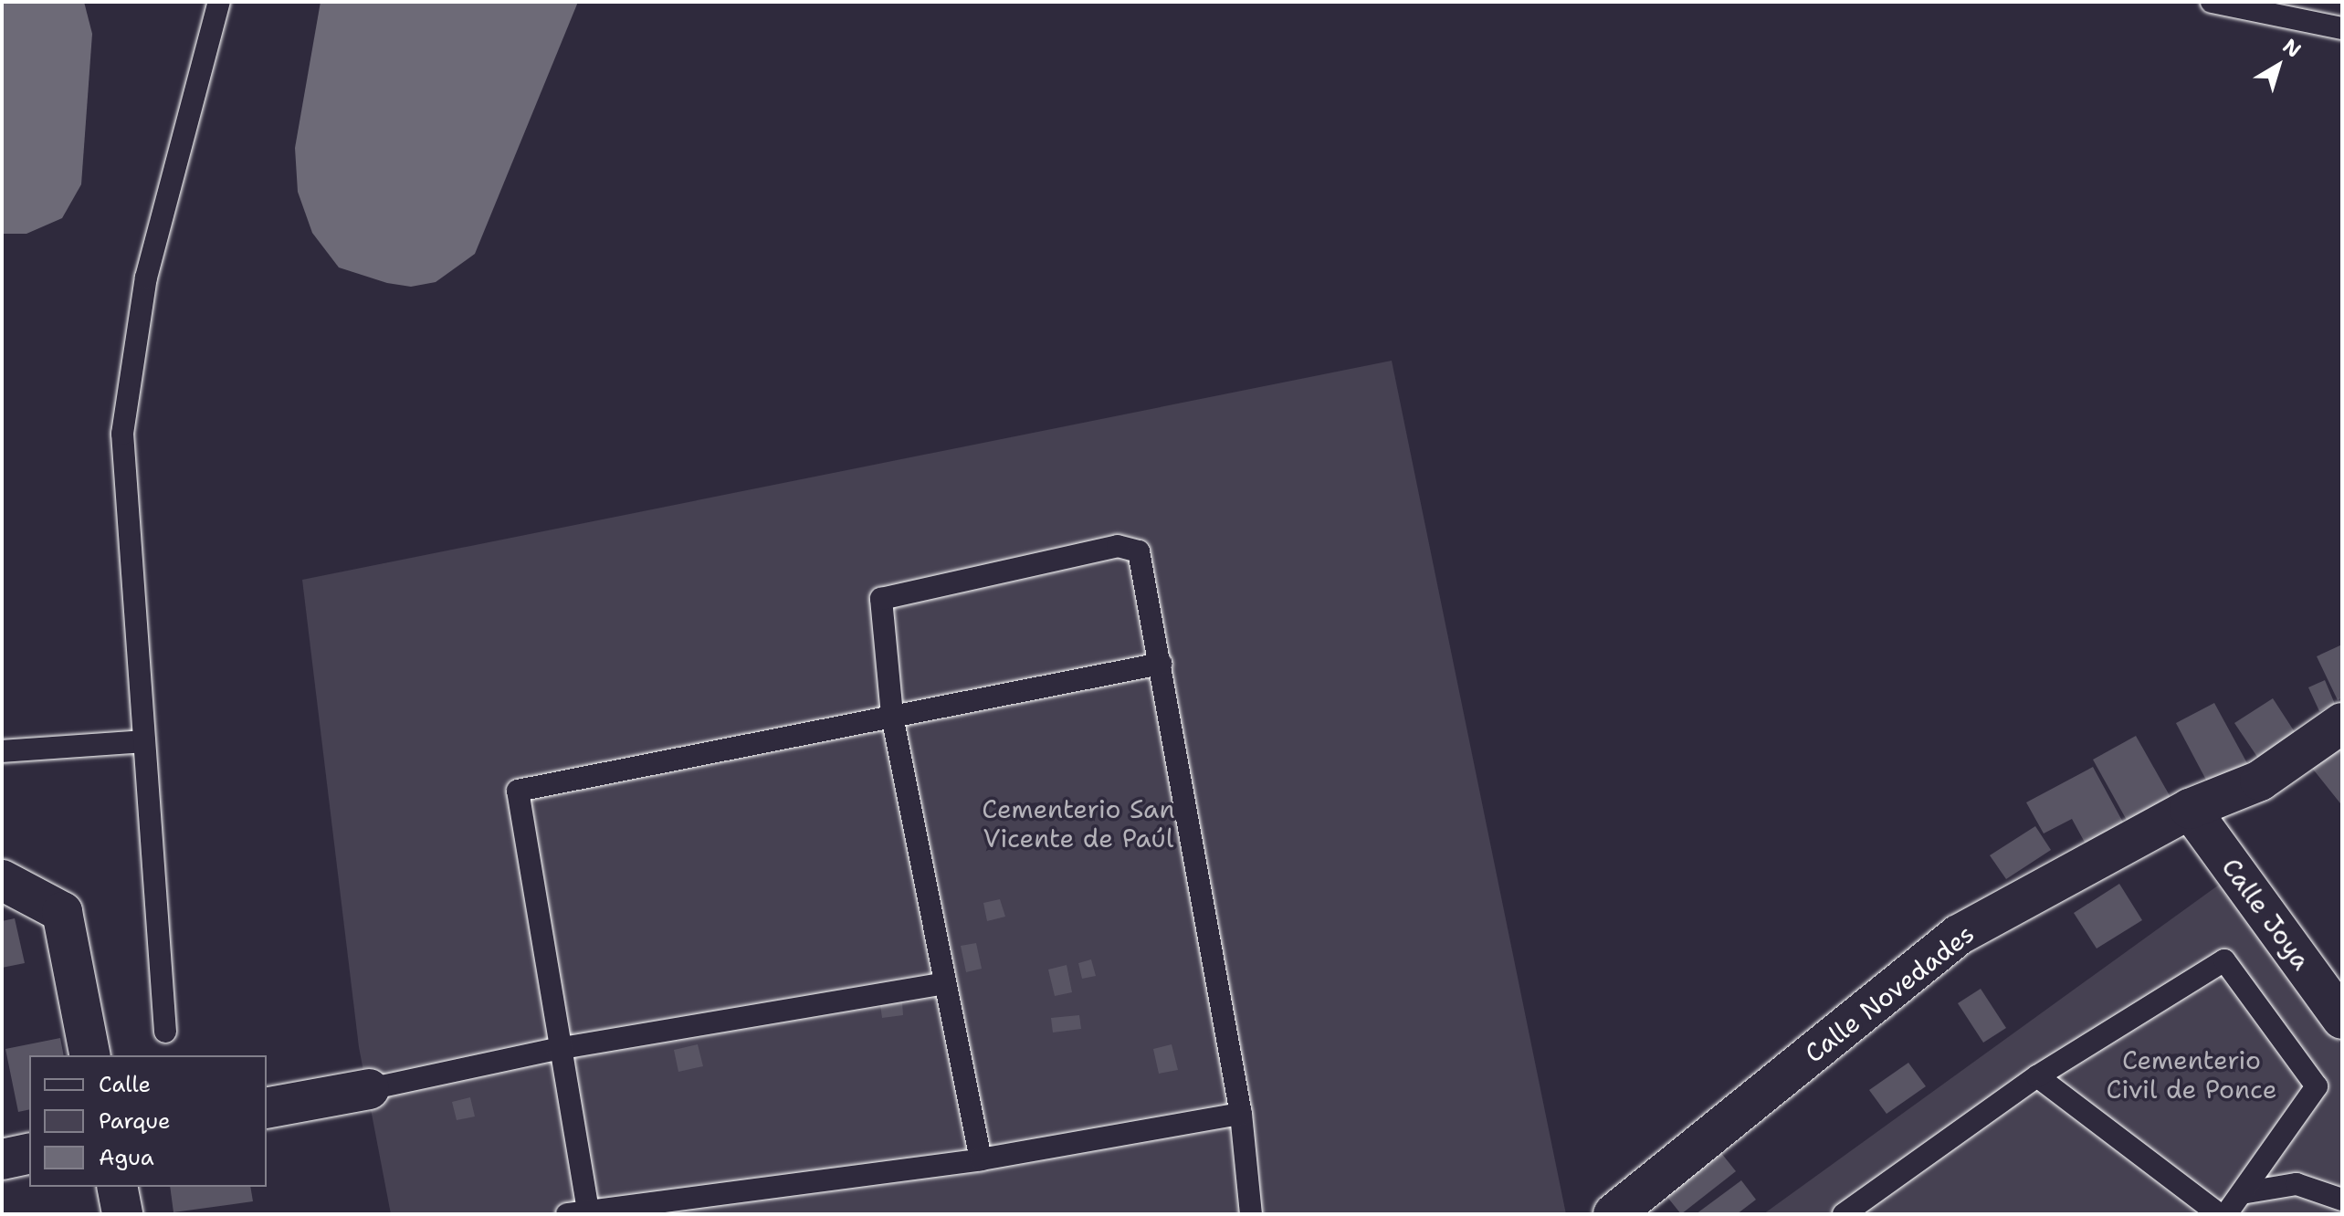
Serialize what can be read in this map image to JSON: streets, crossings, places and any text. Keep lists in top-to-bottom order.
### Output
{
  "streets": {
    "street": ["Calle Joya", "Calle Novedades"]
  },
  "crossings": [
    ["Calle Joya", "Calle Novedades"]
  ],
  "parks": ["Cementerio San Vicente de Paúl", "Cementerio Civil de Ponce"],
  "legend": ["Calle", "Parque", "Agua"],
  "north": "top right"
}
